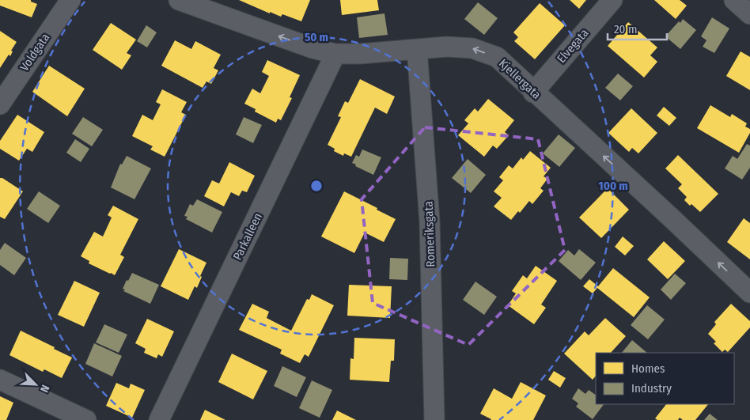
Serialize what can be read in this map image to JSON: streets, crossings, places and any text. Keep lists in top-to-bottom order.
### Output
{
  "streets": {
    "street": [
      "Elvegata",
      "Voldgata",
      "Kjellergata",
      "Romeriksgata",
      "Parkalleen"
    ]
  },
  "crossings": [
    ["Elvegata", "Kjellergata"],
    ["Kjellergata", "Romeriksgata"],
    ["Kjellergata", "Parkalleen"]
  ],
  "one_way": ["Kjellergata"],
  "legend": ["Homes", "Industry"],
  "scale_bar": "20 m",
  "north": "bottom right",
  "rings": ["50 m", "100 m"]
}
